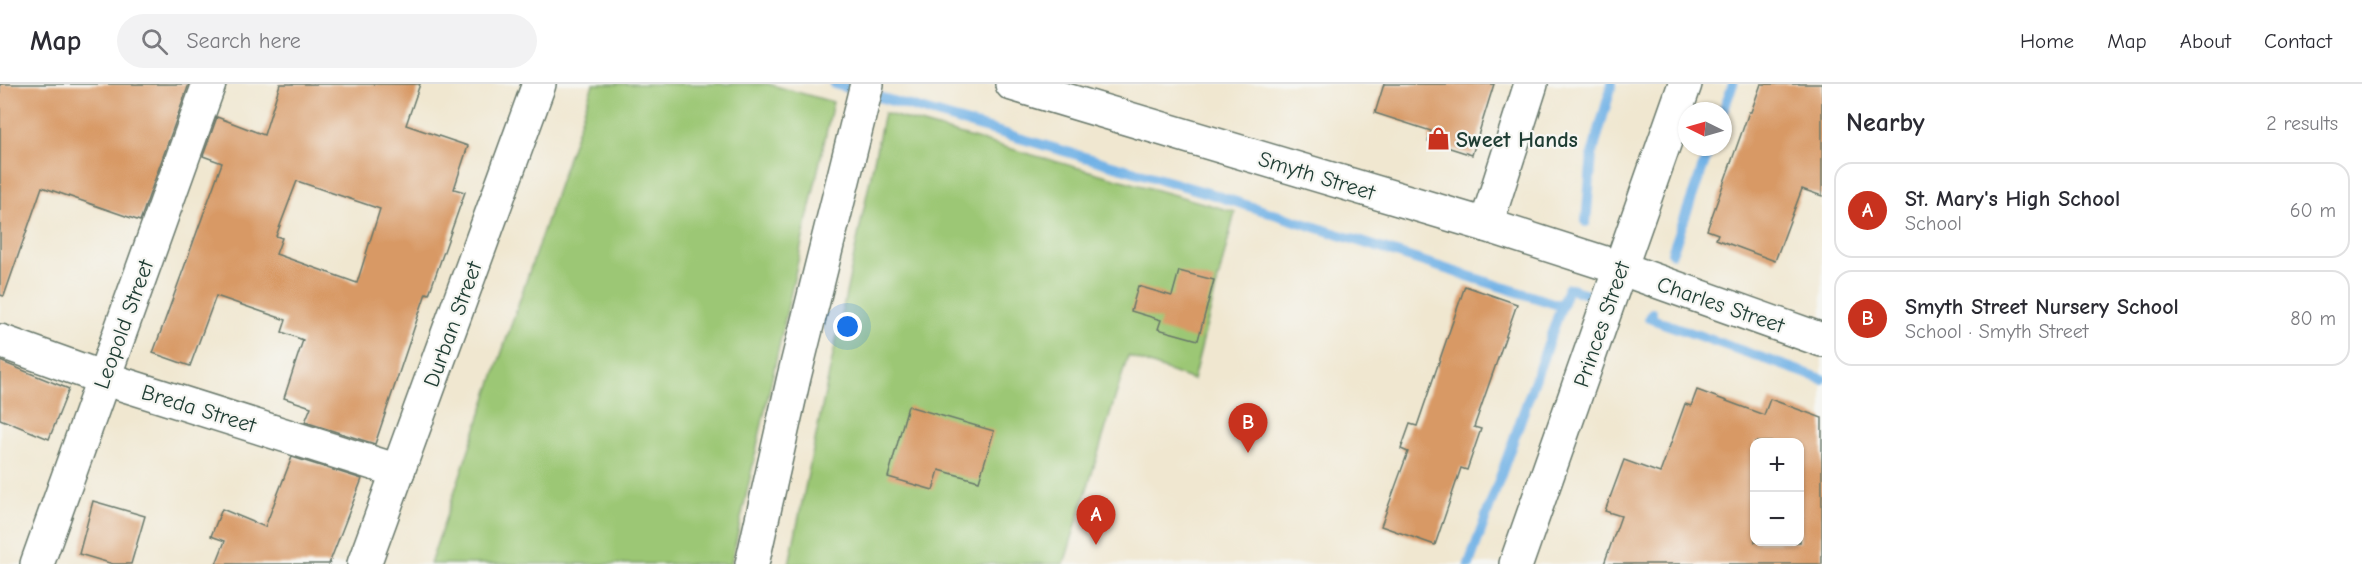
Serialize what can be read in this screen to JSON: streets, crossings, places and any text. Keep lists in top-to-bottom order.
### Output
{
  "streets": {
    "street": [
      "Smyth Street",
      "Charles Street",
      "Leopold Street",
      "Durban Street",
      "Princes Street",
      "Breda Street"
    ]
  },
  "crossings": [
    ["Smyth Street", "Charles Street"],
    ["Smyth Street", "Princes Street"],
    ["Charles Street", "Princes Street"],
    ["Leopold Street", "Breda Street"],
    ["Durban Street", "Breda Street"]
  ],
  "places": {
    "shop": ["Sweet Hands"]
  },
  "north": "left",
  "page": {
    "header": "Map",
    "search": "Search here",
    "nav": [
      "Home",
      "Map",
      "About",
      "Contact"
    ],
    "heading": ["Nearby", "2 results"],
    "list": [
      {
        "mark": "A",
        "name": "St. Mary's High School",
        "note": "School",
        "value": "60 m"
      },
      {
        "mark": "B",
        "name": "Smyth Street Nursery School",
        "note": "School · Smyth Street",
        "value": "80 m"
      }
    ],
    "pins": ["B", "A"],
    "map_buttons": ["+", "−"]
  }
}
